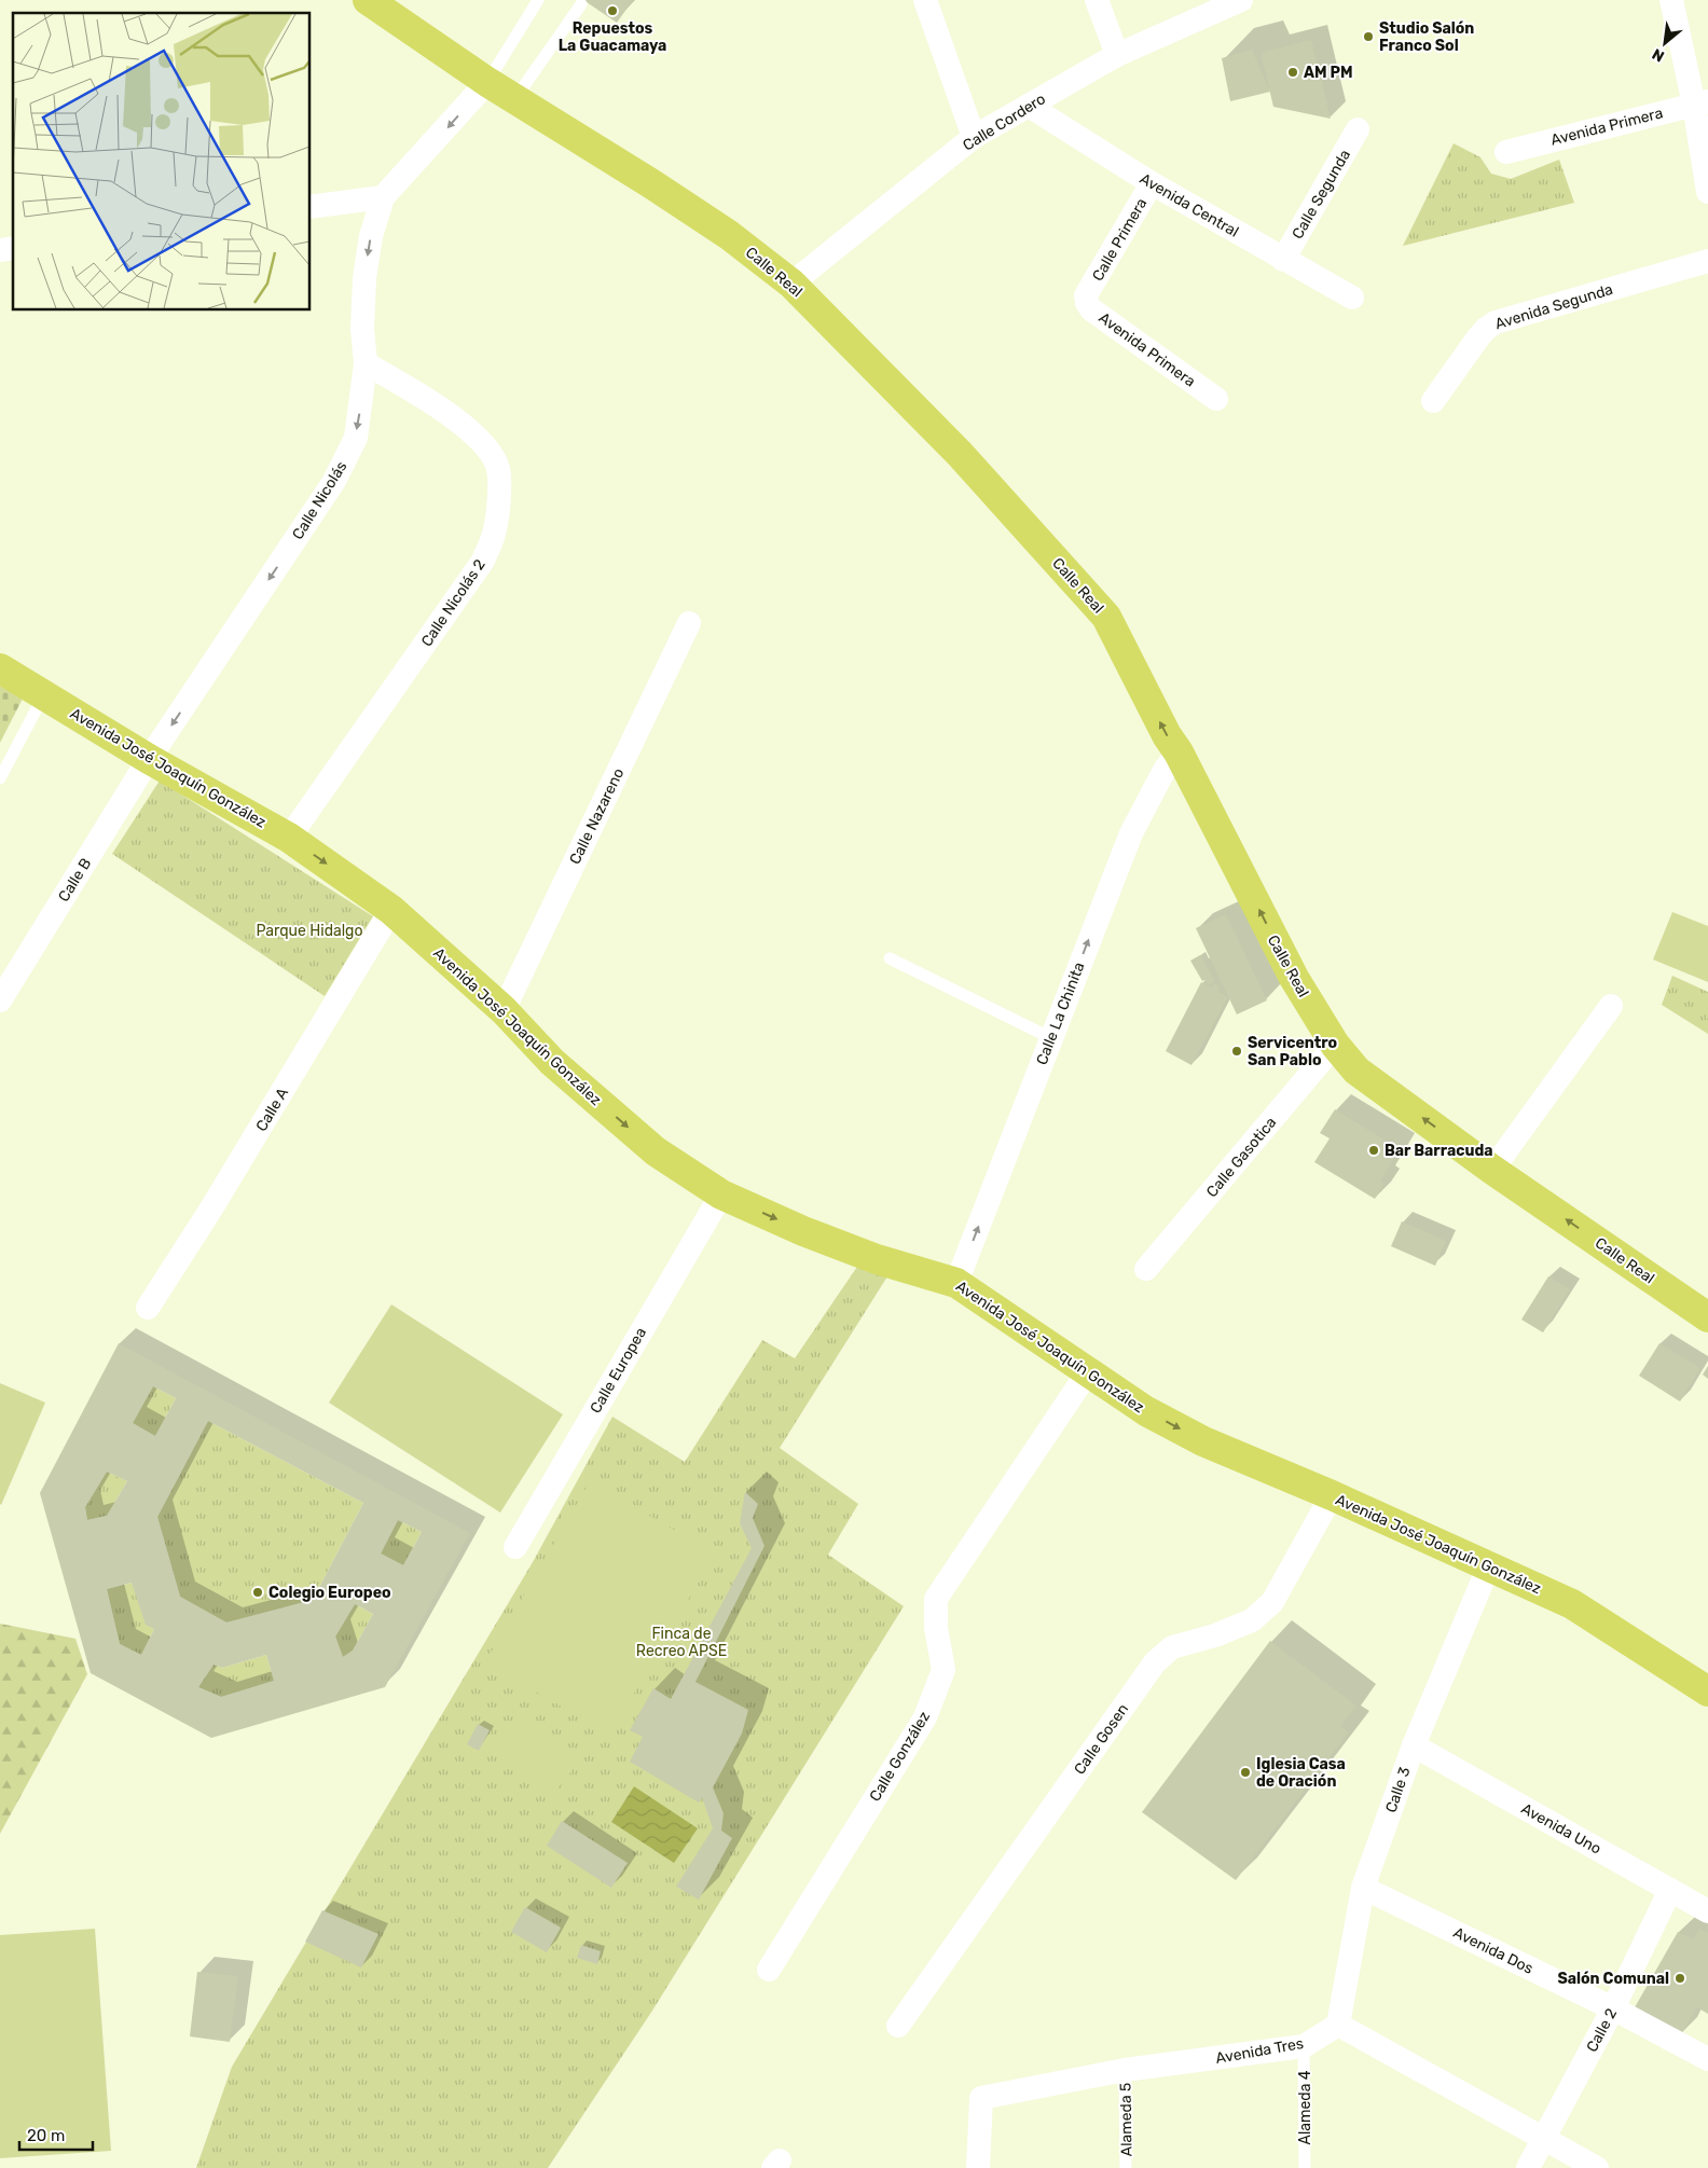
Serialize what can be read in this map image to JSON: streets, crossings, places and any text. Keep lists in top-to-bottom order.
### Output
{
  "streets": {
    "main road": ["Calle Real", "Avenida José Joaquín González"],
    "street": [
      "Calle Cordero",
      "Avenida Primera",
      "Calle Segunda",
      "Avenida Central",
      "Calle Primera",
      "Avenida Segunda",
      "Calle Nicolás",
      "Calle Nicolás 2",
      "Calle Nazareno",
      "Calle B",
      "Calle La Chinita",
      "Calle A",
      "Calle Gasotica",
      "Calle Europea",
      "Calle Gosen",
      "Calle González",
      "Calle 3",
      "Avenida Uno",
      "Avenida Dos",
      "Calle 2",
      "Avenida Tres"
    ],
    "lane": ["Alameda 4", "Alameda 5"]
  },
  "crossings": [
    ["Calle Cordero", "Avenida Central"],
    ["Calle Cordero", "Calle Real"],
    ["Avenida Primera", "Calle Primera"],
    ["Calle Segunda", "Avenida Central"],
    ["Avenida Central", "Calle Primera"],
    ["Calle Real", "Calle Nicolás"],
    ["Calle Real", "Calle La Chinita"],
    ["Calle Real", "Calle Gasotica"],
    ["Calle Nicolás", "Calle Nicolás 2"],
    ["Calle Nicolás", "Avenida José Joaquín González"],
    ["Calle Nicolás", "Calle B"],
    ["Calle Nicolás 2", "Avenida José Joaquín González"],
    ["Avenida José Joaquín González", "Calle Nazareno"],
    ["Avenida José Joaquín González", "Calle B"],
    ["Avenida José Joaquín González", "Calle La Chinita"],
    ["Avenida José Joaquín González", "Calle A"],
    ["Avenida José Joaquín González", "Calle Europea"],
    ["Avenida José Joaquín González", "Calle Gosen"],
    ["Avenida José Joaquín González", "Calle González"],
    ["Avenida José Joaquín González", "Calle 3"],
    ["Calle 3", "Avenida Uno"],
    ["Calle 3", "Avenida Dos"],
    ["Calle 3", "Avenida Tres"],
    ["Avenida Uno", "Calle 2"],
    ["Avenida Dos", "Calle 2"],
    ["Avenida Tres", "Alameda 4"],
    ["Avenida Tres", "Alameda 5"]
  ],
  "one_way": [
    "Calle Real",
    "Calle Nicolás",
    "Avenida José Joaquín González",
    "Calle La Chinita"
  ],
  "parks": ["Parque Hidalgo", "Finca de Recreo APSE"],
  "places": [
    "Repuestos La Guacamaya",
    "Studio Salón Franco Sol",
    "AM PM",
    "Servicentro San Pablo",
    "Bar Barracuda",
    "Colegio Europeo",
    "Iglesia Casa de Oración",
    "Salón Comunal"
  ],
  "scale_bar": "20 m",
  "north": "bottom left"
}
